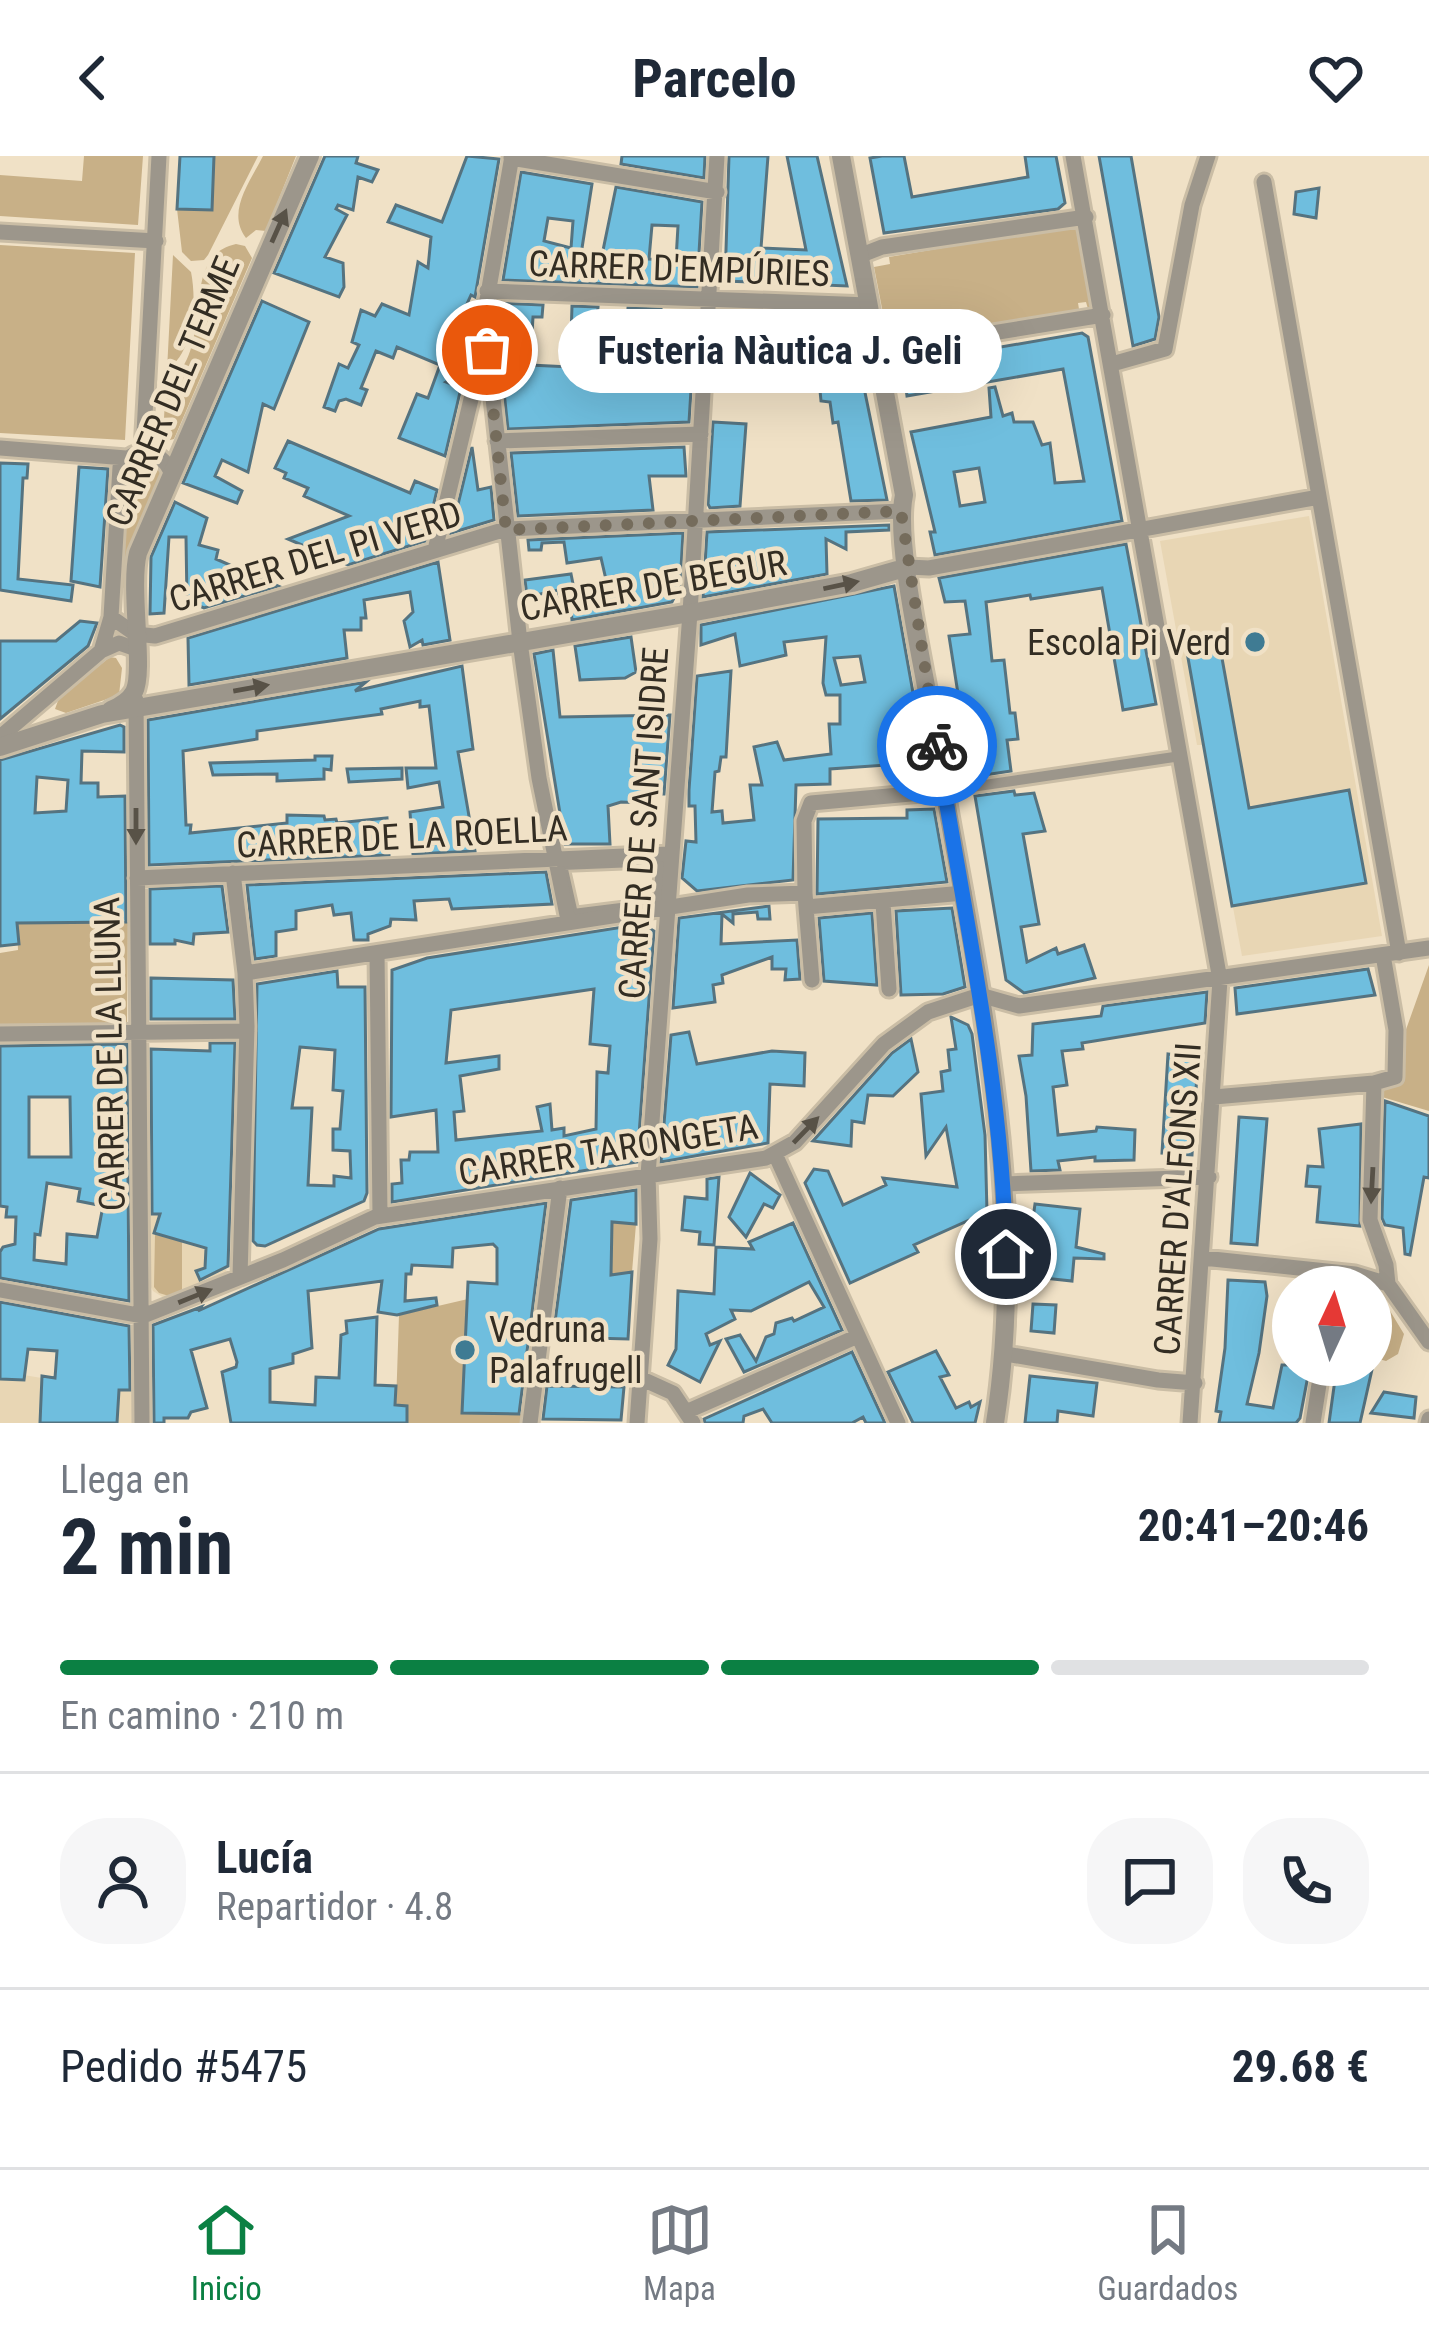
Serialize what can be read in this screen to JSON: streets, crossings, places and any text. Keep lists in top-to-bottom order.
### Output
{
  "streets": {
    "street": [
      "CARRER D'EMPÚRIES",
      "CARRER DEL TERME",
      "CARRER DEL PI VERD",
      "CARRER DE BEGUR",
      "CARRER DE SANT ISIDRE",
      "CARRER DE LA ROELLA",
      "CARRER DE LA LLUNA",
      "CARRER TARONGETA",
      "CARRER D'ALFONS XII"
    ]
  },
  "crossings": [
    ["CARRER D'EMPÚRIES", "CARRER DE SANT ISIDRE"],
    ["CARRER DEL TERME", "CARRER DEL PI VERD"],
    ["CARRER DEL TERME", "CARRER DE LA LLUNA"],
    ["CARRER DEL PI VERD", "CARRER DE SANT ISIDRE"],
    ["CARRER DE BEGUR", "CARRER DE SANT ISIDRE"],
    ["CARRER DE BEGUR", "CARRER DE LA LLUNA"],
    ["CARRER DE BEGUR", "CARRER D'ALFONS XII"],
    ["CARRER DE SANT ISIDRE", "CARRER DE LA ROELLA"],
    ["CARRER DE SANT ISIDRE", "CARRER TARONGETA"],
    ["CARRER DE LA ROELLA", "CARRER DE LA LLUNA"],
    ["CARRER DE LA LLUNA", "CARRER TARONGETA"],
    ["CARRER TARONGETA", "CARRER D'ALFONS XII"]
  ],
  "one_way": ["CARRER DE BEGUR"],
  "places": ["Fusteria Nàutica J. Geli", "Escola Pi Verd", "Vedruna Palafrugell"],
  "north": "top",
  "page": {
    "header": "Parcelo",
    "bubble": "Fusteria Nàutica J. Geli",
    "heading": ["2 min", "Llega en", "20:41–20:46"],
    "panel": [
      "Lucía",
      "Repartidor · 4.8",
      "Pedido #5475",
      "29.68 €"
    ],
    "bar": "En camino · 210 m",
    "tabs": ["Inicio", "Mapa", "Guardados"]
  }
}
